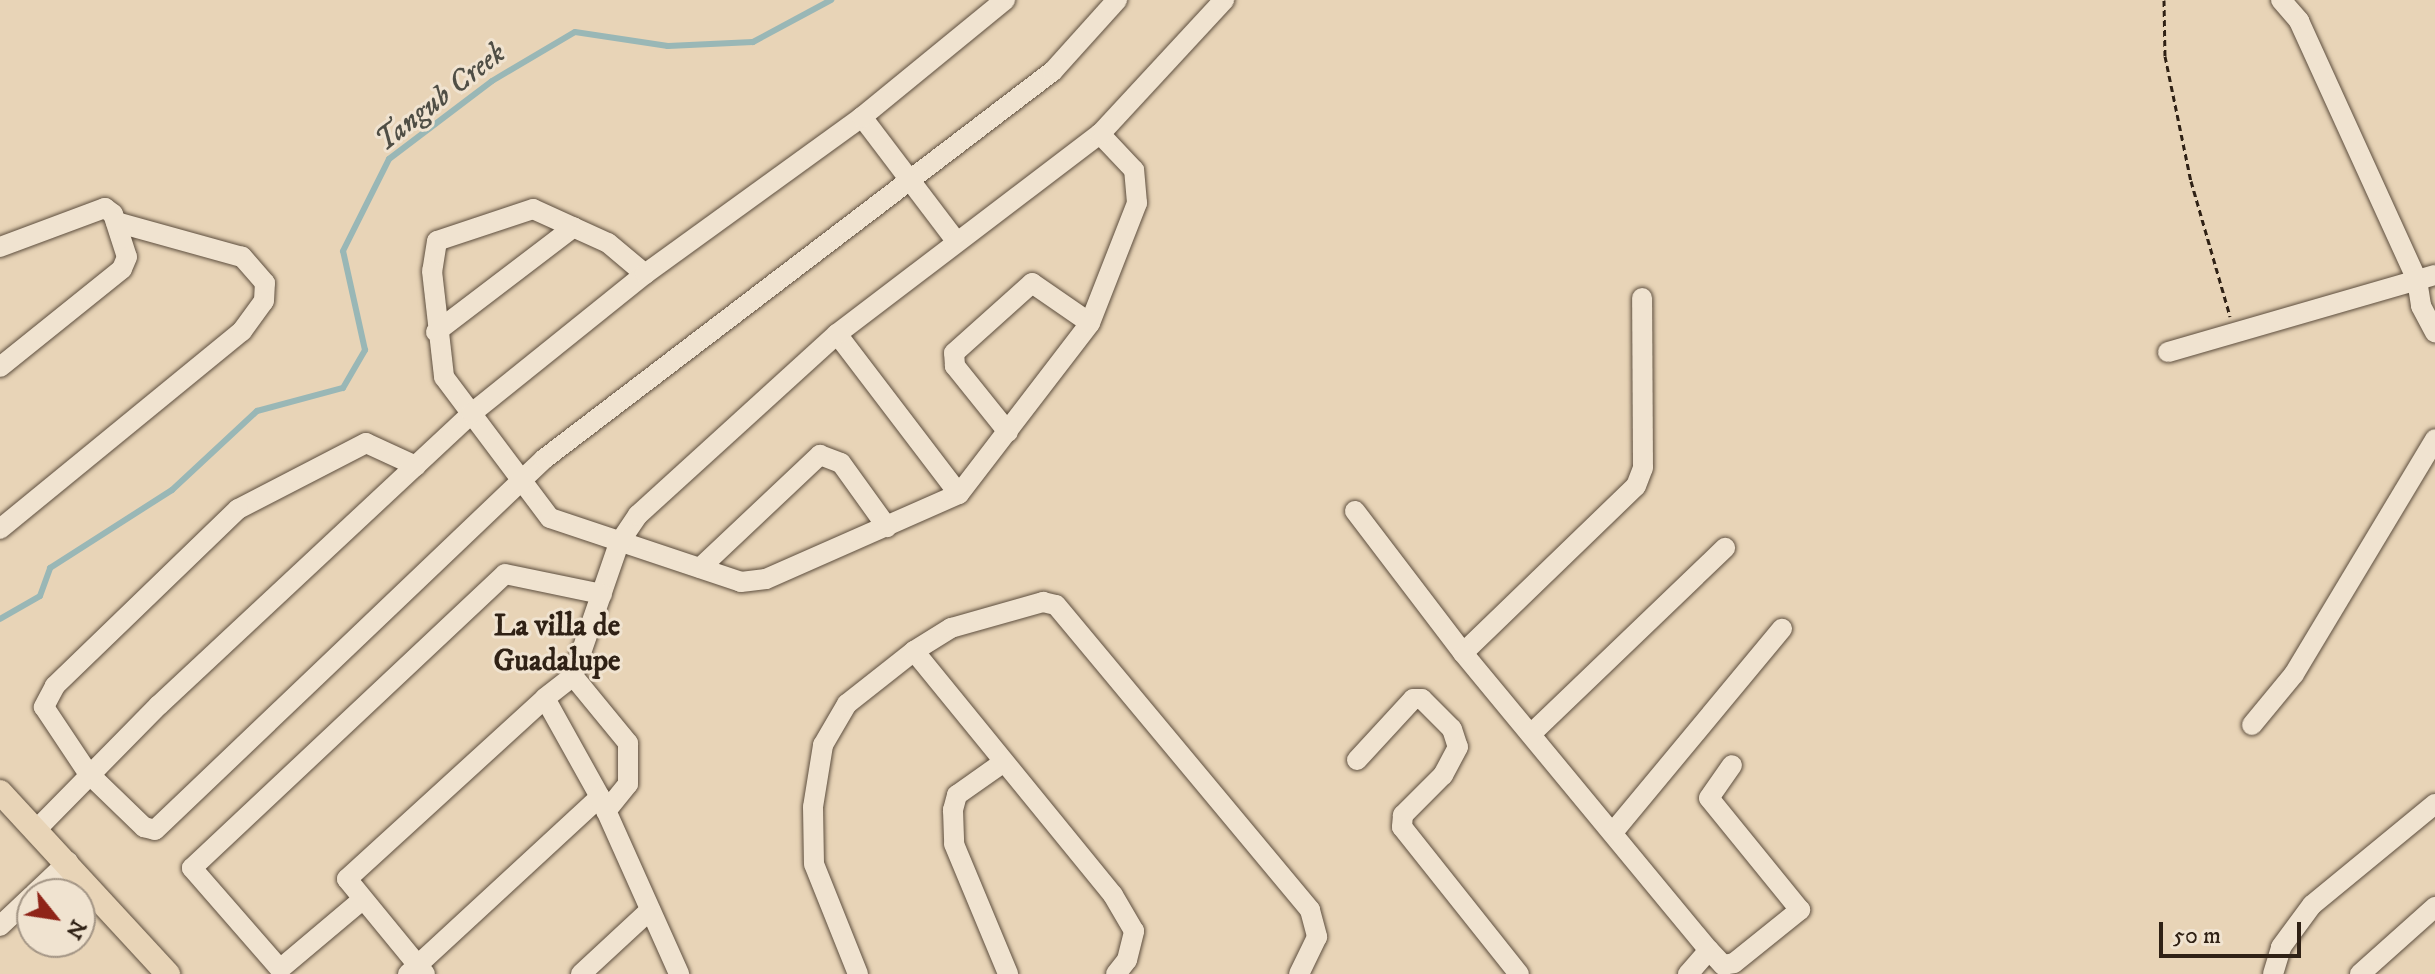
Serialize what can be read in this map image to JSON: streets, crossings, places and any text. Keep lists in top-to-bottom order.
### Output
{
  "districts": ["La villa de Guadalupe"],
  "water": ["Tangub Creek"],
  "scale_bar": "50 m",
  "north": "bottom right"
}
